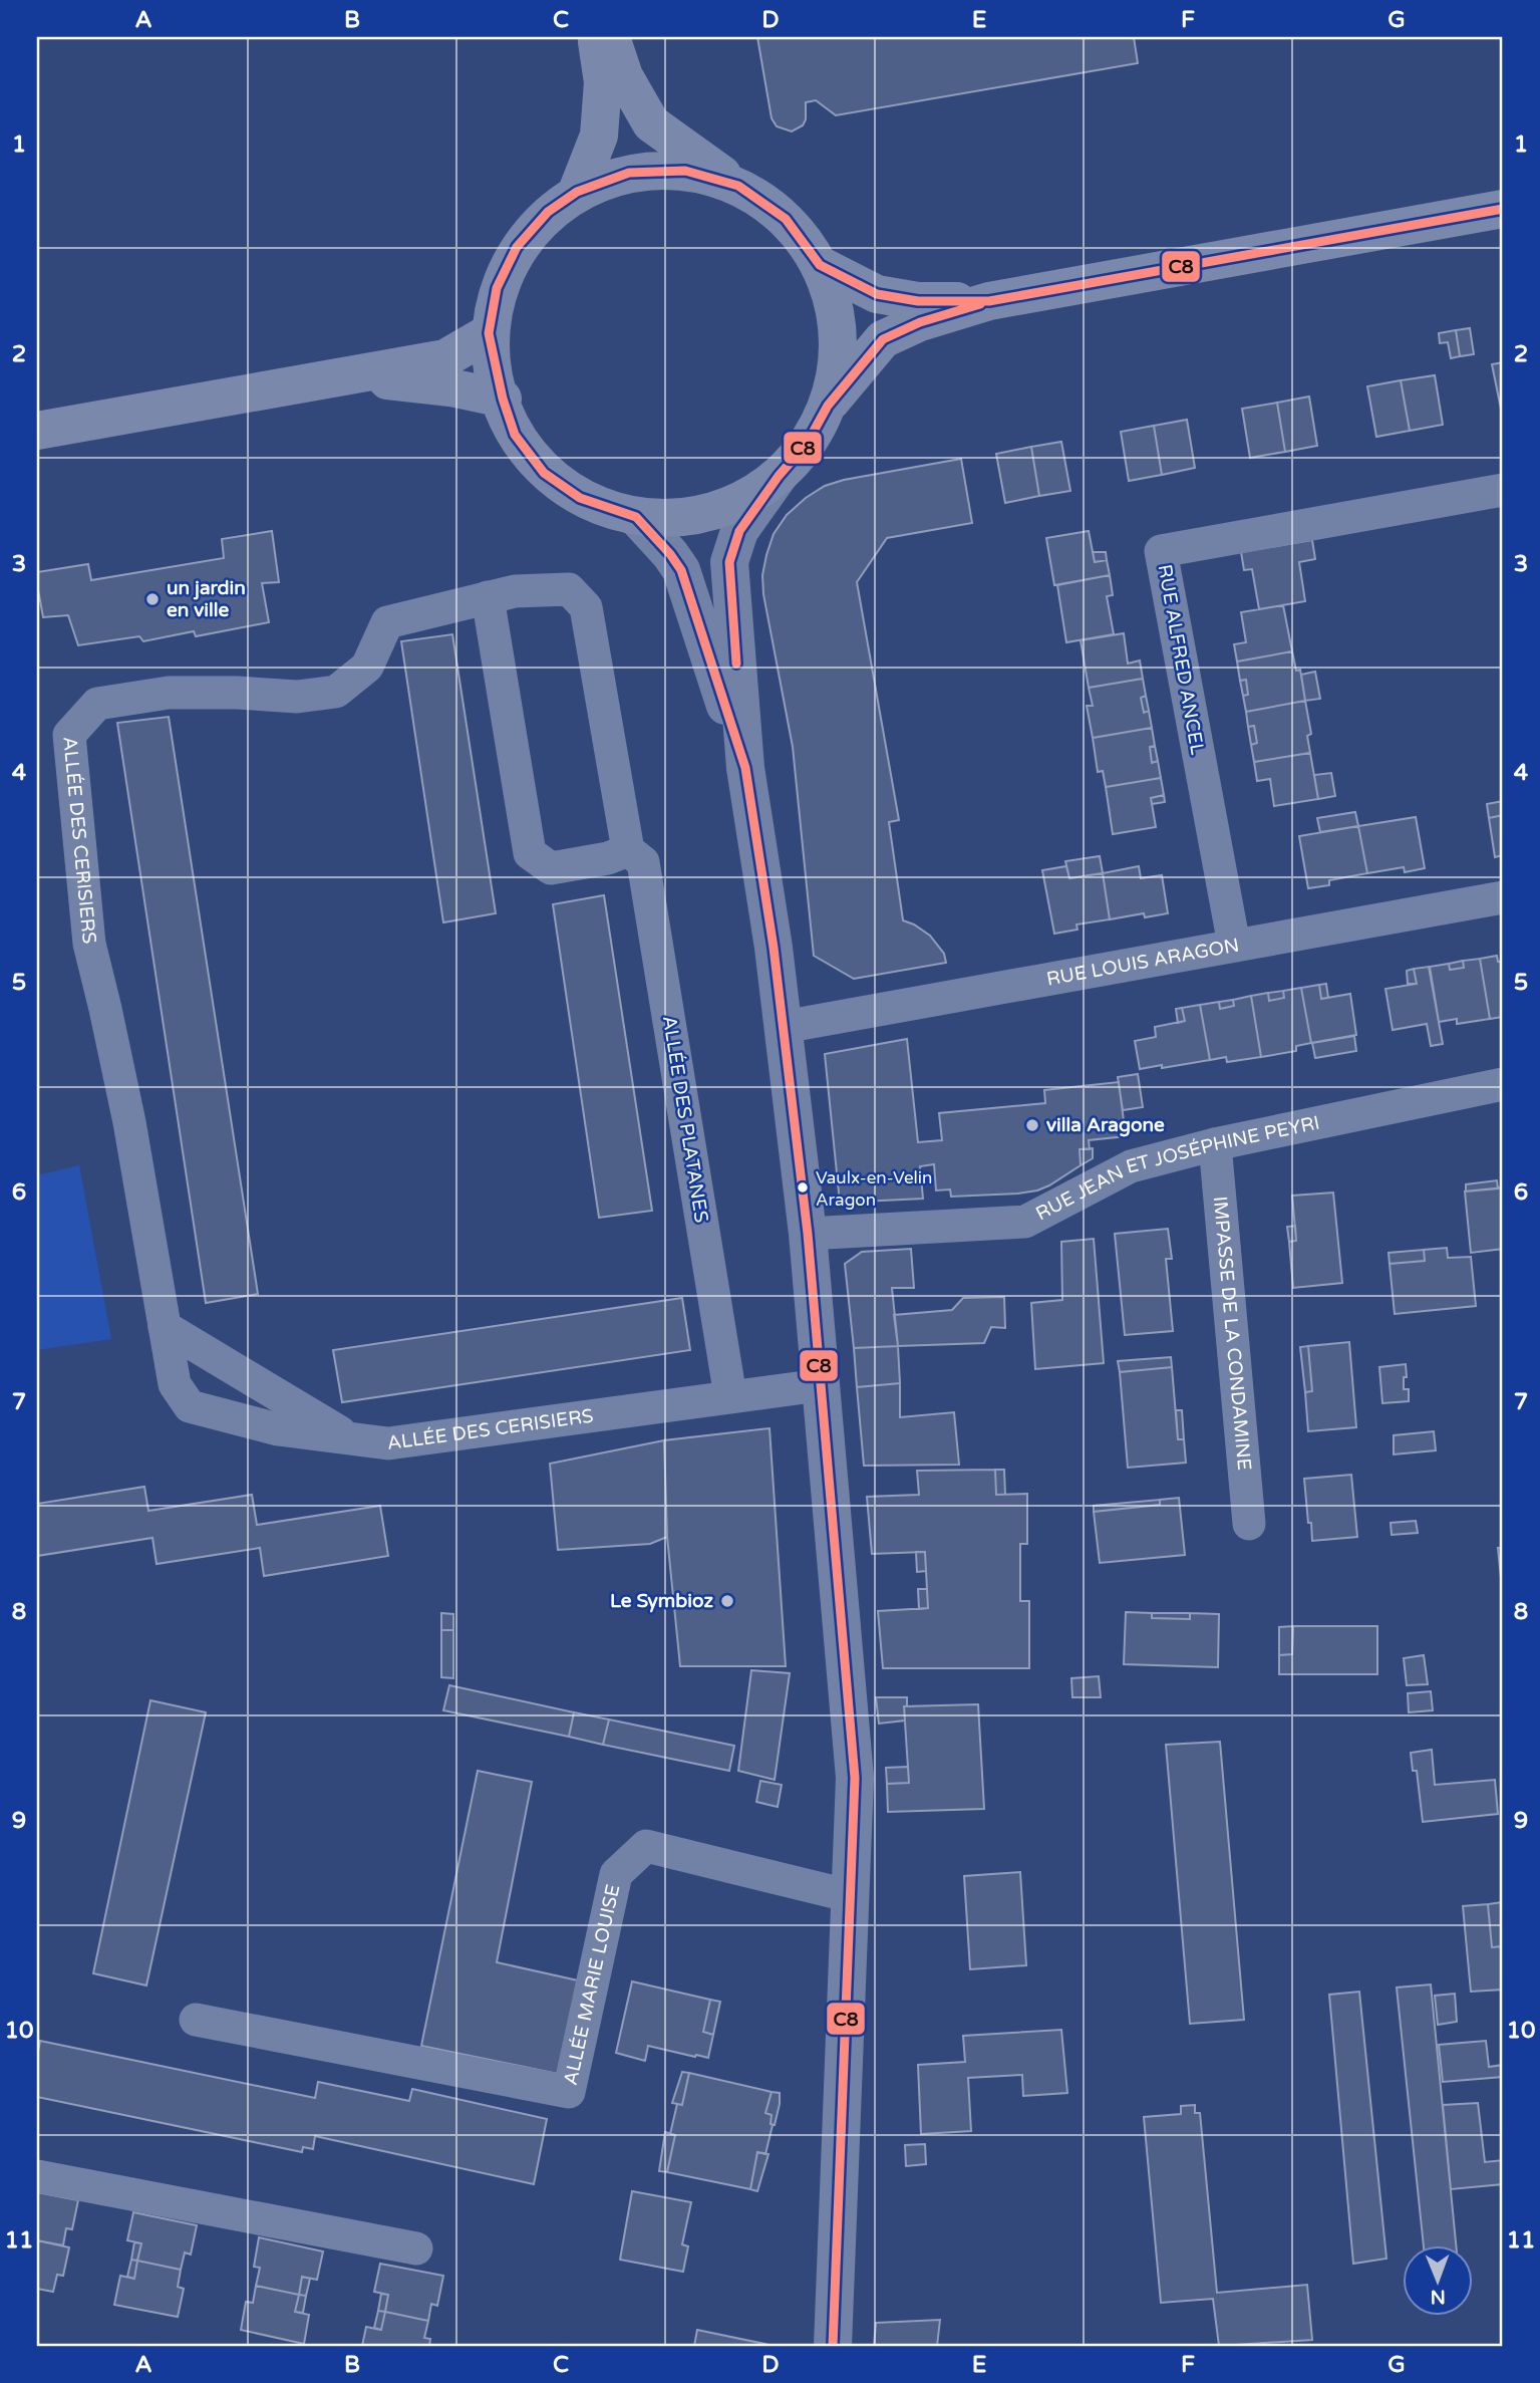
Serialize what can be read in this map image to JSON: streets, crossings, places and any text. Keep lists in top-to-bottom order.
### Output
{
  "streets": {
    "street": [
      "RUE ALFRED ANCEL",
      "ALLÉE DES CERISIERS",
      "RUE LOUIS ARAGON",
      "ALLÉE DES PLATANES",
      "RUE JEAN ET JOSÉPHINE PEYRI",
      "IMPASSE DE LA CONDAMINE",
      "ALLÉE MARIE LOUISE"
    ]
  },
  "crossings": [
    ["RUE ALFRED ANCEL", "RUE LOUIS ARAGON"],
    ["ALLÉE DES CERISIERS", "ALLÉE DES PLATANES"],
    ["RUE JEAN ET JOSÉPHINE PEYRI", "IMPASSE DE LA CONDAMINE"]
  ],
  "places": [
    "un jardin en ville",
    "villa Aragone",
    "Vaulx-en-Velin Aragon",
    "Le Symbioz"
  ],
  "lines": ["transit line C8"],
  "north": "bottom",
  "grid": {
    "columns": [
      "A",
      "B",
      "C",
      "D",
      "E",
      "F",
      "G"
    ],
    "rows": [
      "1",
      "2",
      "3",
      "4",
      "5",
      "6",
      "7",
      "8",
      "9",
      "10",
      "11"
    ]
  }
}
